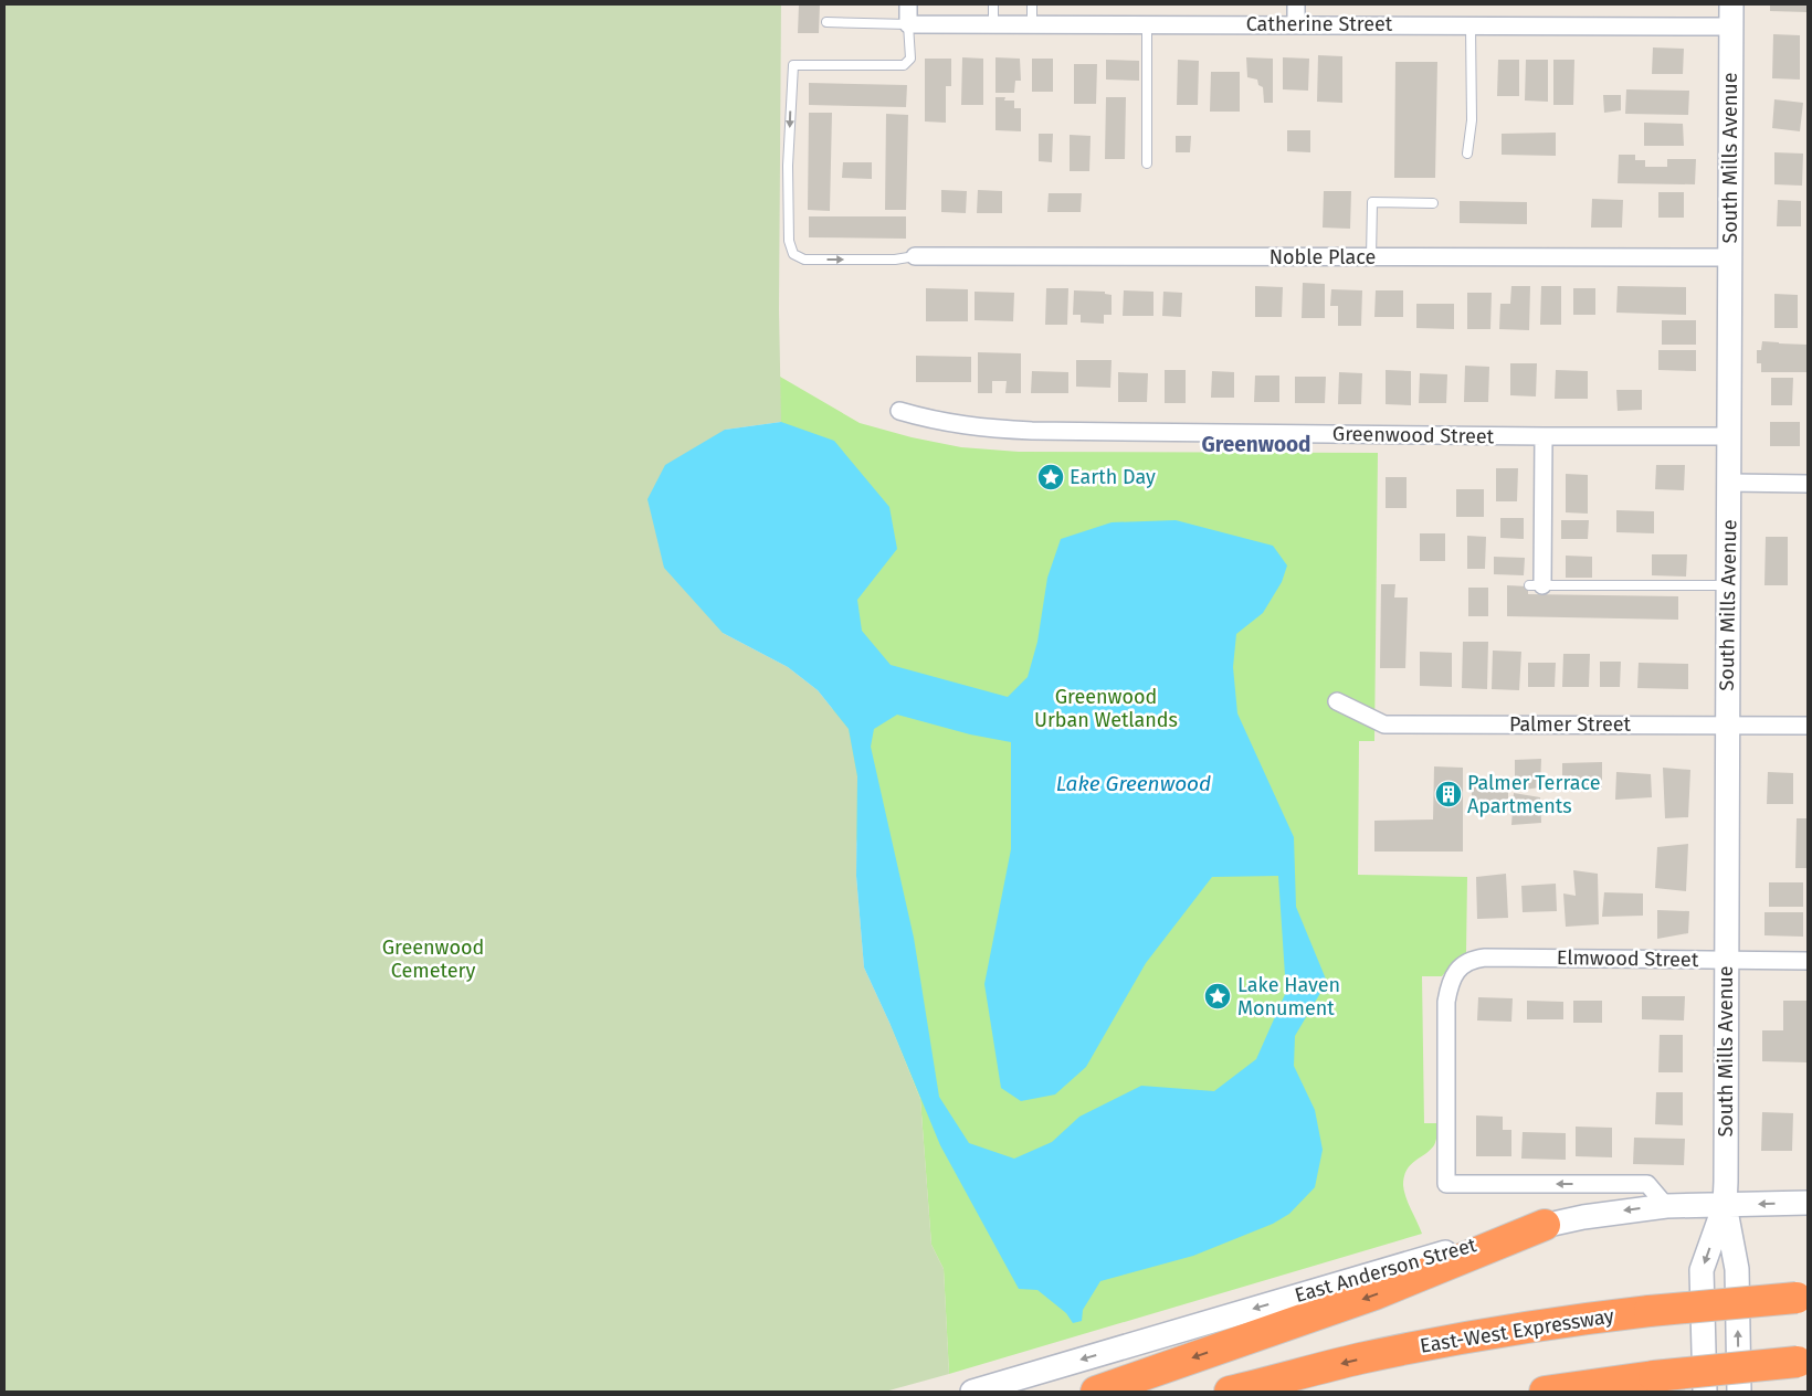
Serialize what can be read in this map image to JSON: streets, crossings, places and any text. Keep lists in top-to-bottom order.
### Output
{
  "streets": {
    "highway": ["East-West Expressway"],
    "street": [
      "Catherine Street",
      "South Mills Avenue",
      "Noble Place",
      "Greenwood Street",
      "Palmer Street",
      "Elmwood Street",
      "East Anderson Street"
    ]
  },
  "crossings": [
    ["Catherine Street", "South Mills Avenue"],
    ["South Mills Avenue", "Noble Place"],
    ["South Mills Avenue", "Greenwood Street"],
    ["South Mills Avenue", "Palmer Street"],
    ["South Mills Avenue", "Elmwood Street"],
    ["South Mills Avenue", "East Anderson Street"],
    ["Elmwood Street", "East Anderson Street"]
  ],
  "one_way": ["East Anderson Street"],
  "districts": ["Greenwood"],
  "water": ["Lake Greenwood"],
  "parks": ["Greenwood Urban Wetlands", "Greenwood Cemetery"],
  "places": {
    "place": ["Earth Day", "Lake Haven Monument"],
    "building": ["Palmer Terrace Apartments"]
  }
}
